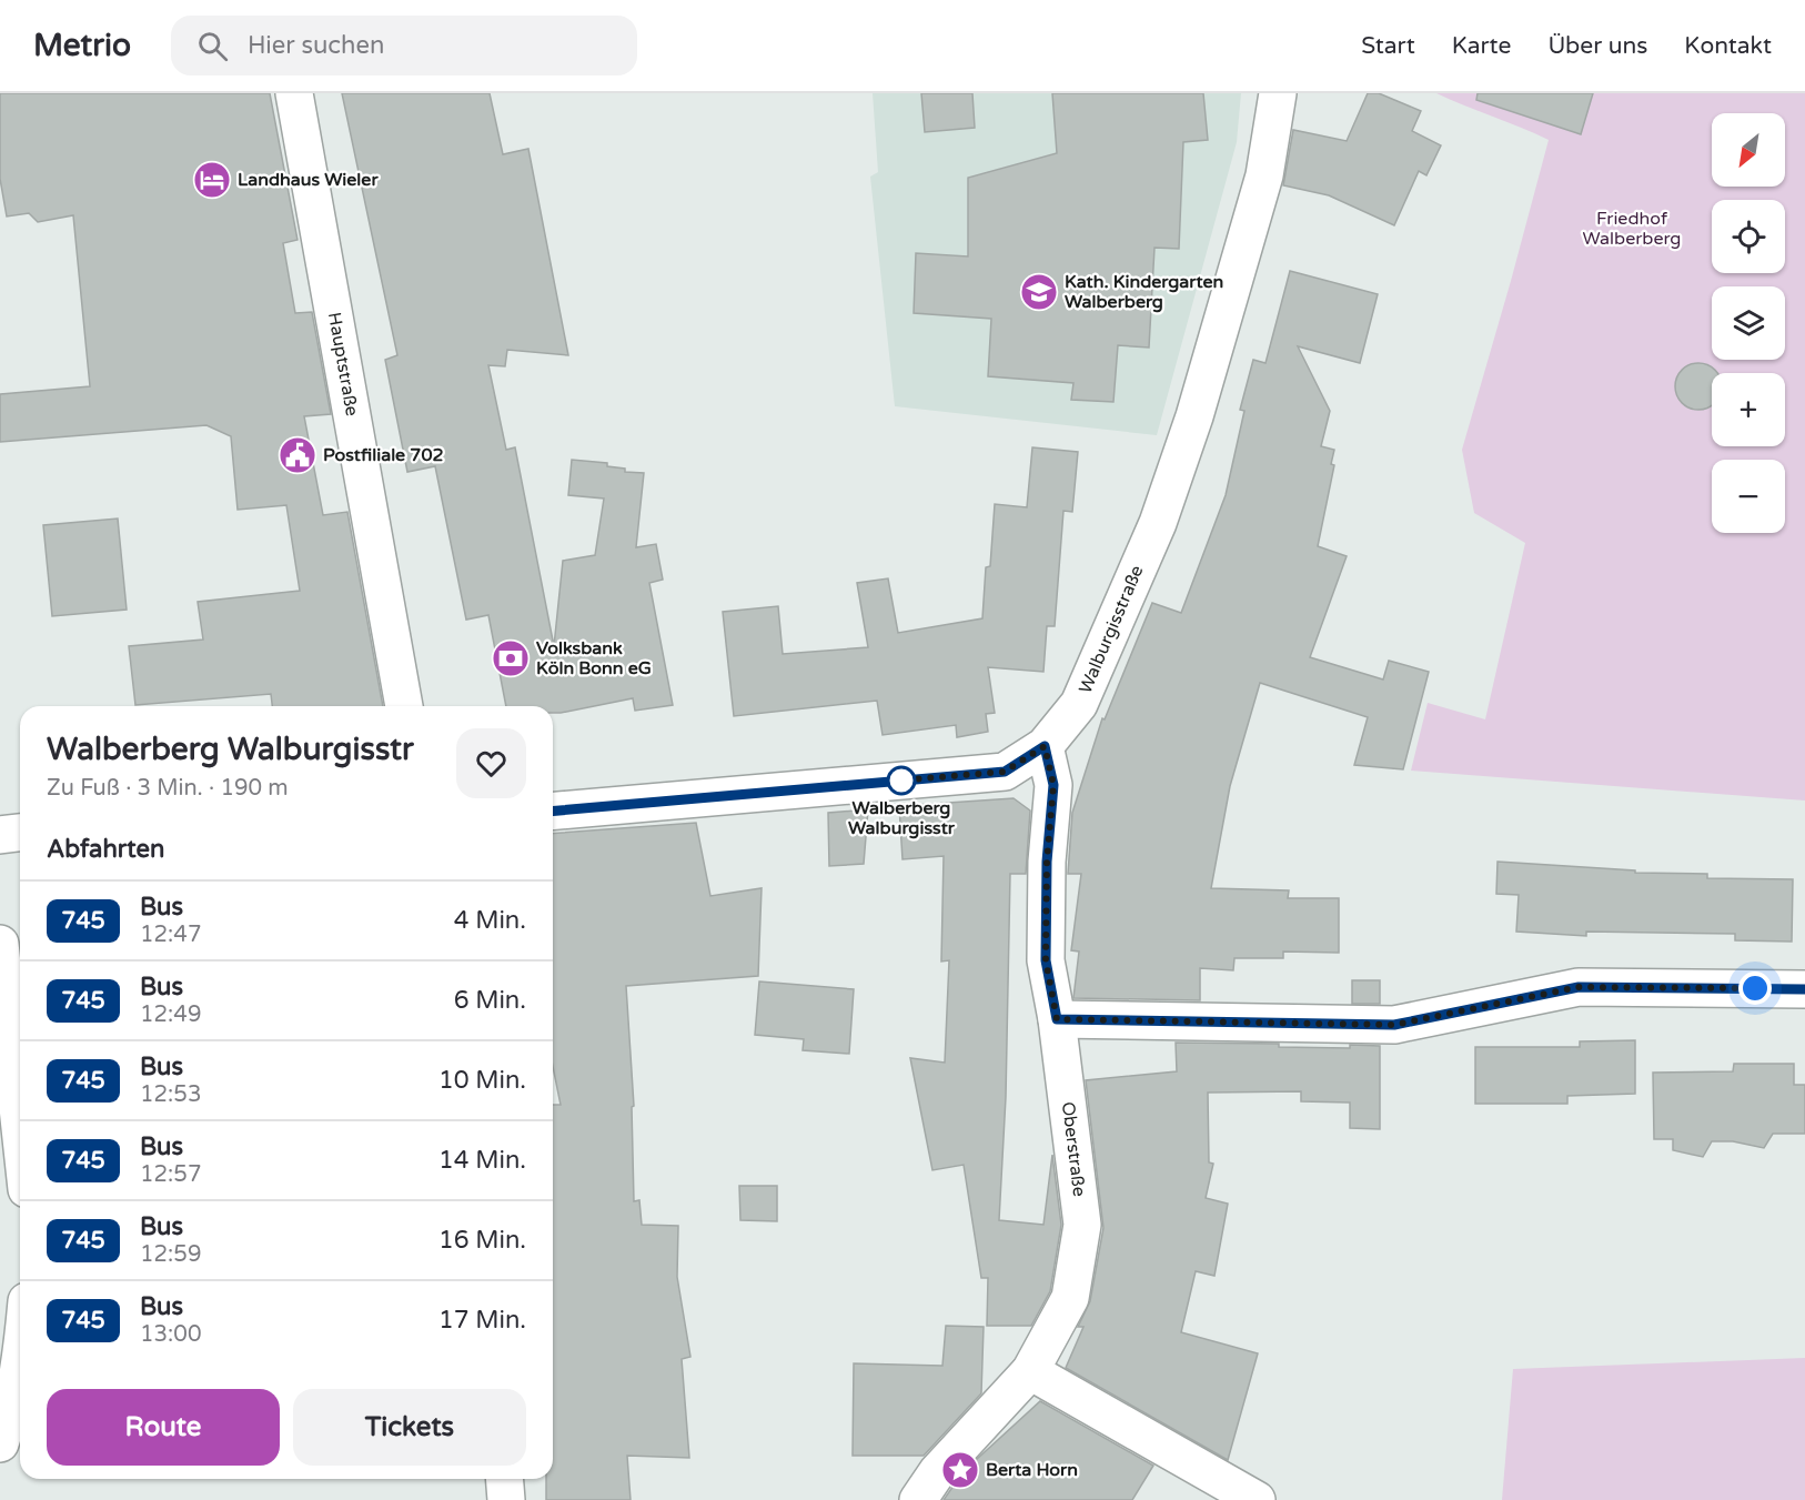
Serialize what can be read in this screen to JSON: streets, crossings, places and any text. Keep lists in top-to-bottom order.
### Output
{
  "streets": {
    "street": ["Hauptstraße", "Walburgisstraße", "Oberstraße"]
  },
  "crossings": [
    ["Walburgisstraße", "Oberstraße"]
  ],
  "parks": ["Friedhof Walberberg"],
  "places": {
    "hotel": ["Landhaus Wieler"],
    "school or university": ["Kath. Kindergarten Walberberg"],
    "public building": ["Postfiliale 702"],
    "bank": ["Volksbank Köln Bonn eG"],
    "other": ["Walberberg Walburgisstr"],
    "place": ["Berta Horn"]
  },
  "lines": ["bus line 745"],
  "north": "bottom left",
  "page": {
    "header": "Metrio",
    "search": "Hier suchen",
    "nav": [
      "Start",
      "Karte",
      "Über uns",
      "Kontakt"
    ],
    "map_buttons": ["+", "−"],
    "heading": [
      ["Walberberg Walburgisstr", "Zu Fuß · 3 Min. · 190 m"],
      "Abfahrten"
    ],
    "list": [
      {
        "mark": "745",
        "name": "Bus",
        "note": "12:47",
        "value": "4 Min."
      },
      {
        "mark": "745",
        "name": "Bus",
        "note": "12:49",
        "value": "6 Min."
      },
      {
        "mark": "745",
        "name": "Bus",
        "note": "12:53",
        "value": "10 Min."
      },
      {
        "mark": "745",
        "name": "Bus",
        "note": "12:57",
        "value": "14 Min."
      },
      {
        "mark": "745",
        "name": "Bus",
        "note": "12:59",
        "value": "16 Min."
      },
      {
        "mark": "745",
        "name": "Bus",
        "note": "13:00",
        "value": "17 Min."
      }
    ],
    "buttons": ["Route", "Tickets"]
  }
}
